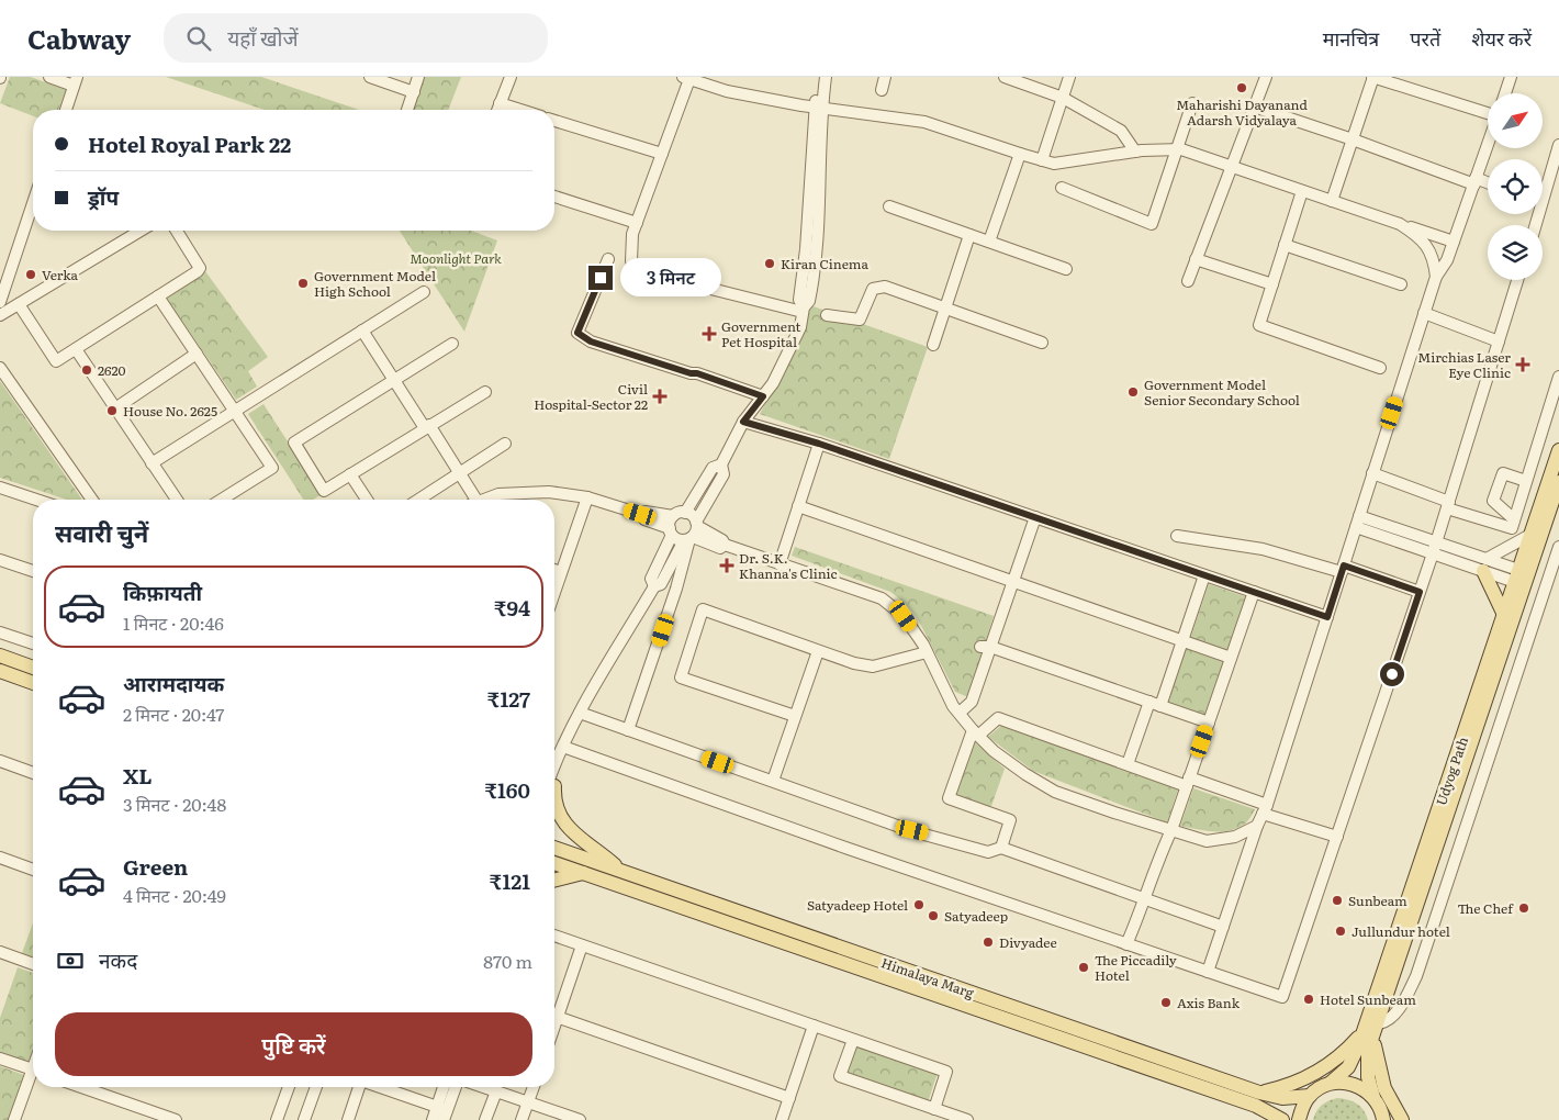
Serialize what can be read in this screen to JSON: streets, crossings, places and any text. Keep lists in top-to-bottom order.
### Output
{
  "streets": {
    "main road": ["Udyog Path", "Himalaya Marg"]
  },
  "crossings": [
    ["Udyog Path", "Himalaya Marg"]
  ],
  "parks": ["Moonlight Park"],
  "places": {
    "other": [
      "Maharishi Dayanand Adarsh Vidyalaya",
      "Kiran Cinema",
      "Verka",
      "Government Model High School",
      "2620",
      "Government Model Senior Secondary School",
      "House No. 2625",
      "Sunbeam",
      "Satyadeep Hotel",
      "The Chef",
      "Satyadeep",
      "Jullundur hotel",
      "Divyadee",
      "The Piccadily Hotel",
      "Hotel Sunbeam",
      "Axis Bank"
    ],
    "health": [
      "Government Pet Hospital",
      "Mirchias Laser Eye Clinic",
      "Civil Hospital-Sector 22",
      "Dr. S.K. Khanna's Clinic"
    ]
  },
  "north": "top right",
  "page": {
    "header": "Cabway",
    "search": "यहाँ खोजें",
    "nav": ["मानचित्र", "परतें", "शेयर करें"],
    "banner": ["Hotel Royal Park 22", "ड्रॉप"],
    "bubble": "3 मिनट",
    "heading": "सवारी चुनें",
    "list": [
      {
        "name": "किफ़ायती",
        "note": "1 मिनट · 20:46",
        "value": "₹94"
      },
      {
        "name": "आरामदायक",
        "note": "2 मिनट · 20:47",
        "value": "₹127"
      },
      {
        "name": "XL",
        "note": "3 मिनट · 20:48",
        "value": "₹160"
      },
      {
        "name": "Green",
        "note": "4 मिनट · 20:49",
        "value": "₹121"
      }
    ],
    "pay": ["नकद", "870 m"],
    "buttons": "पुष्टि करें"
  }
}
